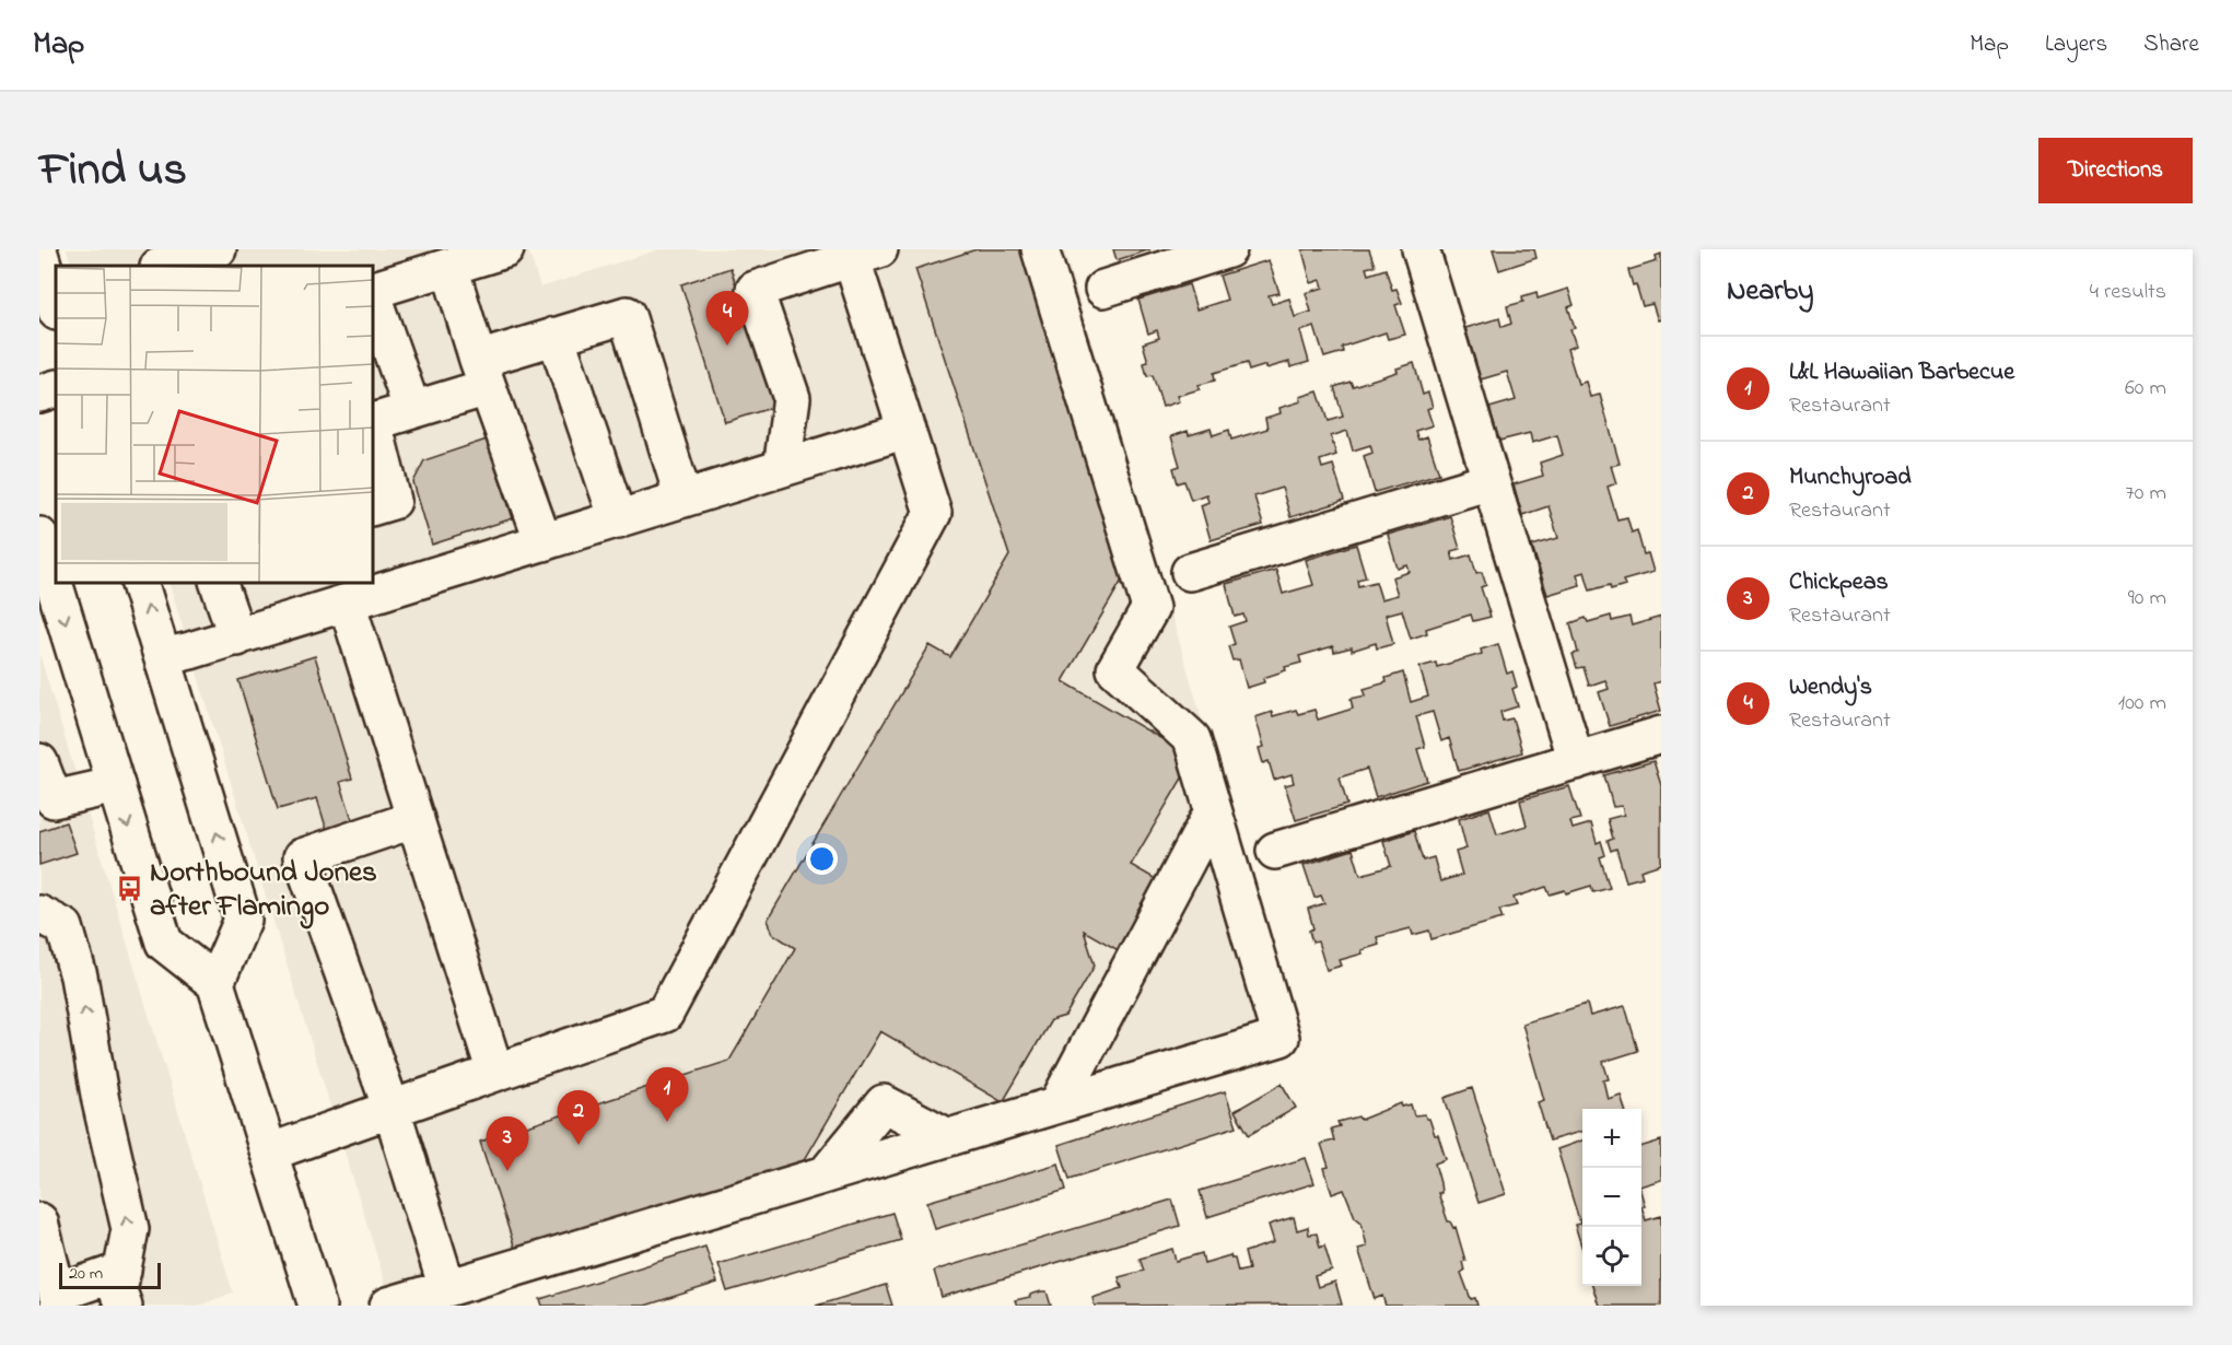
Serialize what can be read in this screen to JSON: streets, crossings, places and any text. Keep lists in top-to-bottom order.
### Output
{
  "places": {
    "bus stop": ["Northbound Jones after Flamingo"]
  },
  "scale_bar": "20 m",
  "page": {
    "header": "Map",
    "nav": ["Map", "Layers", "Share"],
    "title": "Find us",
    "buttons": "Directions",
    "heading": ["Nearby", "4 results"],
    "pins": [
      "4",
      "1",
      "2",
      "3"
    ],
    "list": [
      {
        "mark": "1",
        "name": "L&L Hawaiian Barbecue",
        "note": "Restaurant",
        "value": "60 m"
      },
      {
        "mark": "2",
        "name": "Munchyroad",
        "note": "Restaurant",
        "value": "70 m"
      },
      {
        "mark": "3",
        "name": "Chickpeas",
        "note": "Restaurant",
        "value": "90 m"
      },
      {
        "mark": "4",
        "name": "Wendy's",
        "note": "Restaurant",
        "value": "100 m"
      }
    ],
    "map_buttons": ["+", "−"],
    "scale": "20 m"
  }
}
